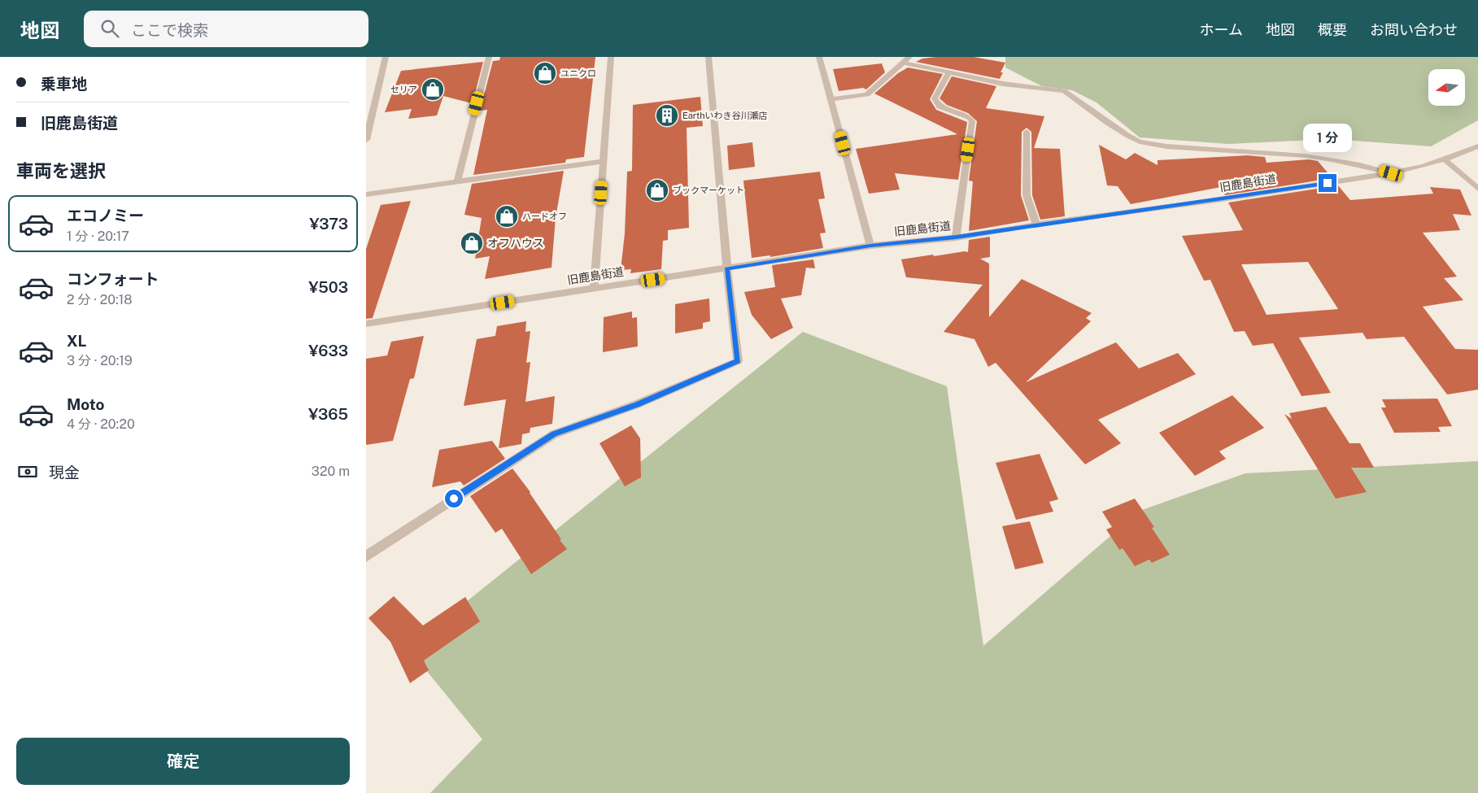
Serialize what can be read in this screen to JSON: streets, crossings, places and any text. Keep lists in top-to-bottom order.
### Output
{
  "streets": {
    "street": ["旧鹿島街道"]
  },
  "places": {
    "shop": [
      "ユニクロ",
      "セリア",
      "ブックマーケット",
      "ハードオフ",
      "オフハウス"
    ],
    "building": ["Earthいわき谷川瀬店"]
  },
  "north": "left",
  "page": {
    "header": "地図",
    "search": "ここで検索",
    "nav": [
      "ホーム",
      "地図",
      "概要",
      "お問い合わせ"
    ],
    "banner": ["乗車地", "旧鹿島街道"],
    "bubble": "1 分",
    "heading": "車両を選択",
    "list": [
      {
        "name": "エコノミー",
        "note": "1 分 · 20:17",
        "value": "¥373"
      },
      {
        "name": "コンフォート",
        "note": "2 分 · 20:18",
        "value": "¥503"
      },
      {
        "name": "XL",
        "note": "3 分 · 20:19",
        "value": "¥633"
      },
      {
        "name": "Moto",
        "note": "4 分 · 20:20",
        "value": "¥365"
      }
    ],
    "pay": ["現金", "320 m"],
    "buttons": "確定"
  }
}
